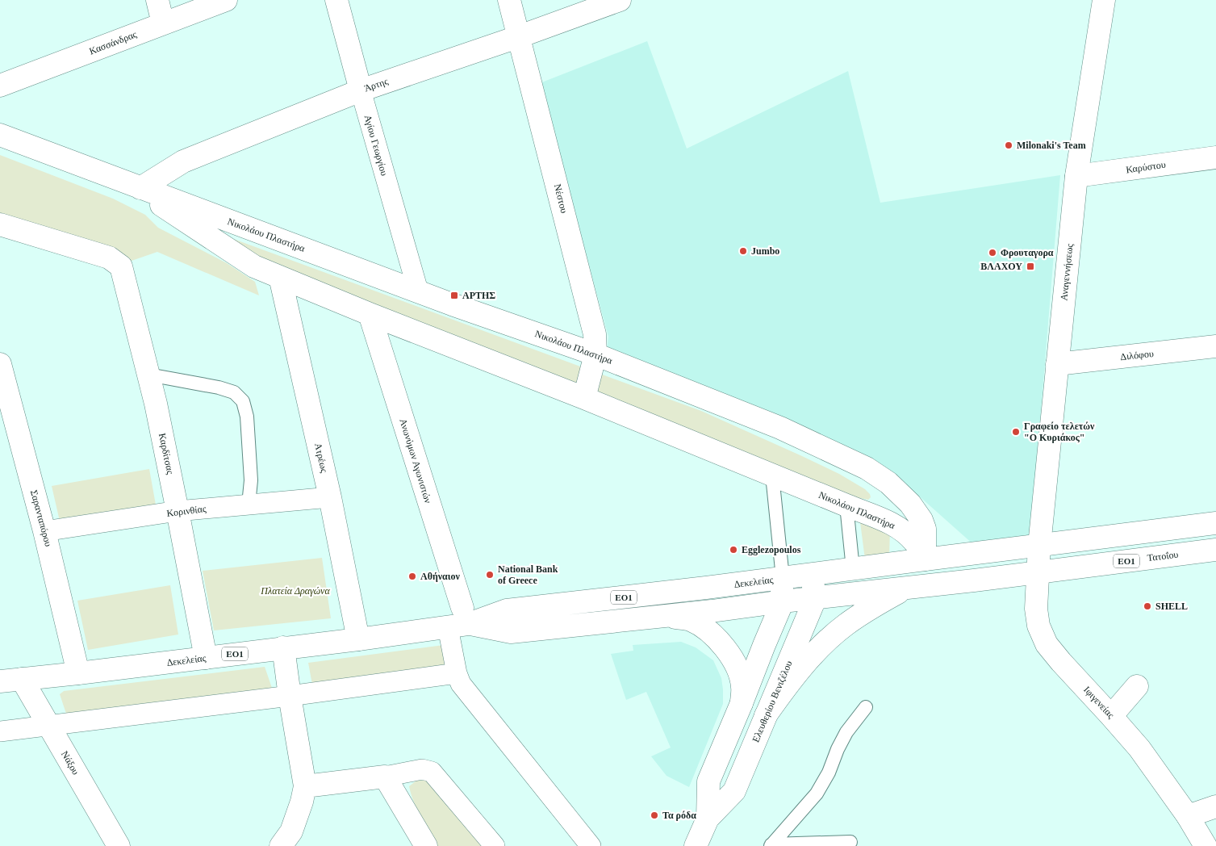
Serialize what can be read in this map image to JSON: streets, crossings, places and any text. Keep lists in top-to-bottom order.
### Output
{
  "streets": {
    "street": [
      "Κασσάνδρας",
      "Άρτης",
      "Αγίου Γεωργίου",
      "Καρύστου",
      "Νέστου",
      "Νικολάου Πλαστήρα",
      "Αναγεννήσεως",
      "Διλόφου",
      "Καρδίτσας",
      "Ατρέως",
      "Ανωνύμων Αγωνιστών",
      "Κορινθίας",
      "Σαρανταπόρου",
      "Τατοΐου",
      "ΕΟ1",
      "Δεκελείας",
      "Ελευθερίου Βενιζέλου",
      "Ιφιγενείας",
      "Νάξου"
    ]
  },
  "crossings": [
    ["Άρτης", "Αγίου Γεωργίου"],
    ["Άρτης", "Νέστου"],
    ["Άρτης", "Νικολάου Πλαστήρα"],
    ["Αγίου Γεωργίου", "Νικολάου Πλαστήρα"],
    ["Καρύστου", "Αναγεννήσεως"],
    ["Νέστου", "Νικολάου Πλαστήρα"],
    ["Νικολάου Πλαστήρα", "Ατρέως"],
    ["Νικολάου Πλαστήρα", "Ανωνύμων Αγωνιστών"],
    ["Νικολάου Πλαστήρα", "Δεκελείας"],
    ["Αναγεννήσεως", "Διλόφου"],
    ["Αναγεννήσεως", "ΕΟ1"],
    ["Αναγεννήσεως", "Δεκελείας"],
    ["Αναγεννήσεως", "Ιφιγενείας"],
    ["Καρδίτσας", "Κορινθίας"],
    ["Καρδίτσας", "Δεκελείας"],
    ["Ατρέως", "Κορινθίας"],
    ["Ατρέως", "Δεκελείας"],
    ["Ανωνύμων Αγωνιστών", "Δεκελείας"],
    ["Κορινθίας", "Σαρανταπόρου"],
    ["Σαρανταπόρου", "Δεκελείας"],
    ["Τατοΐου", "Δεκελείας"],
    ["Τατοΐου", "Ιφιγενείας"],
    ["ΕΟ1", "Δεκελείας"],
    ["ΕΟ1", "Ιφιγενείας"],
    ["Δεκελείας", "Ελευθερίου Βενιζέλου"],
    ["Δεκελείας", "Ιφιγενείας"],
    ["Δεκελείας", "Νάξου"]
  ],
  "parks": ["Πλατεία Δραγώνα"],
  "places": {
    "other": [
      "Milonaki's Team",
      "Jumbo",
      "Φρουταγορα",
      "Γραφείο τελετών \"Ο Κυριάκος\"",
      "Egglezopoulos",
      "National Bank of Greece",
      "Αθήναιον",
      "SHELL",
      "Τα ρόδα"
    ],
    "transit": ["ΒΛΑΧΟΥ", "ΑΡΤΗΣ"]
  }
}
